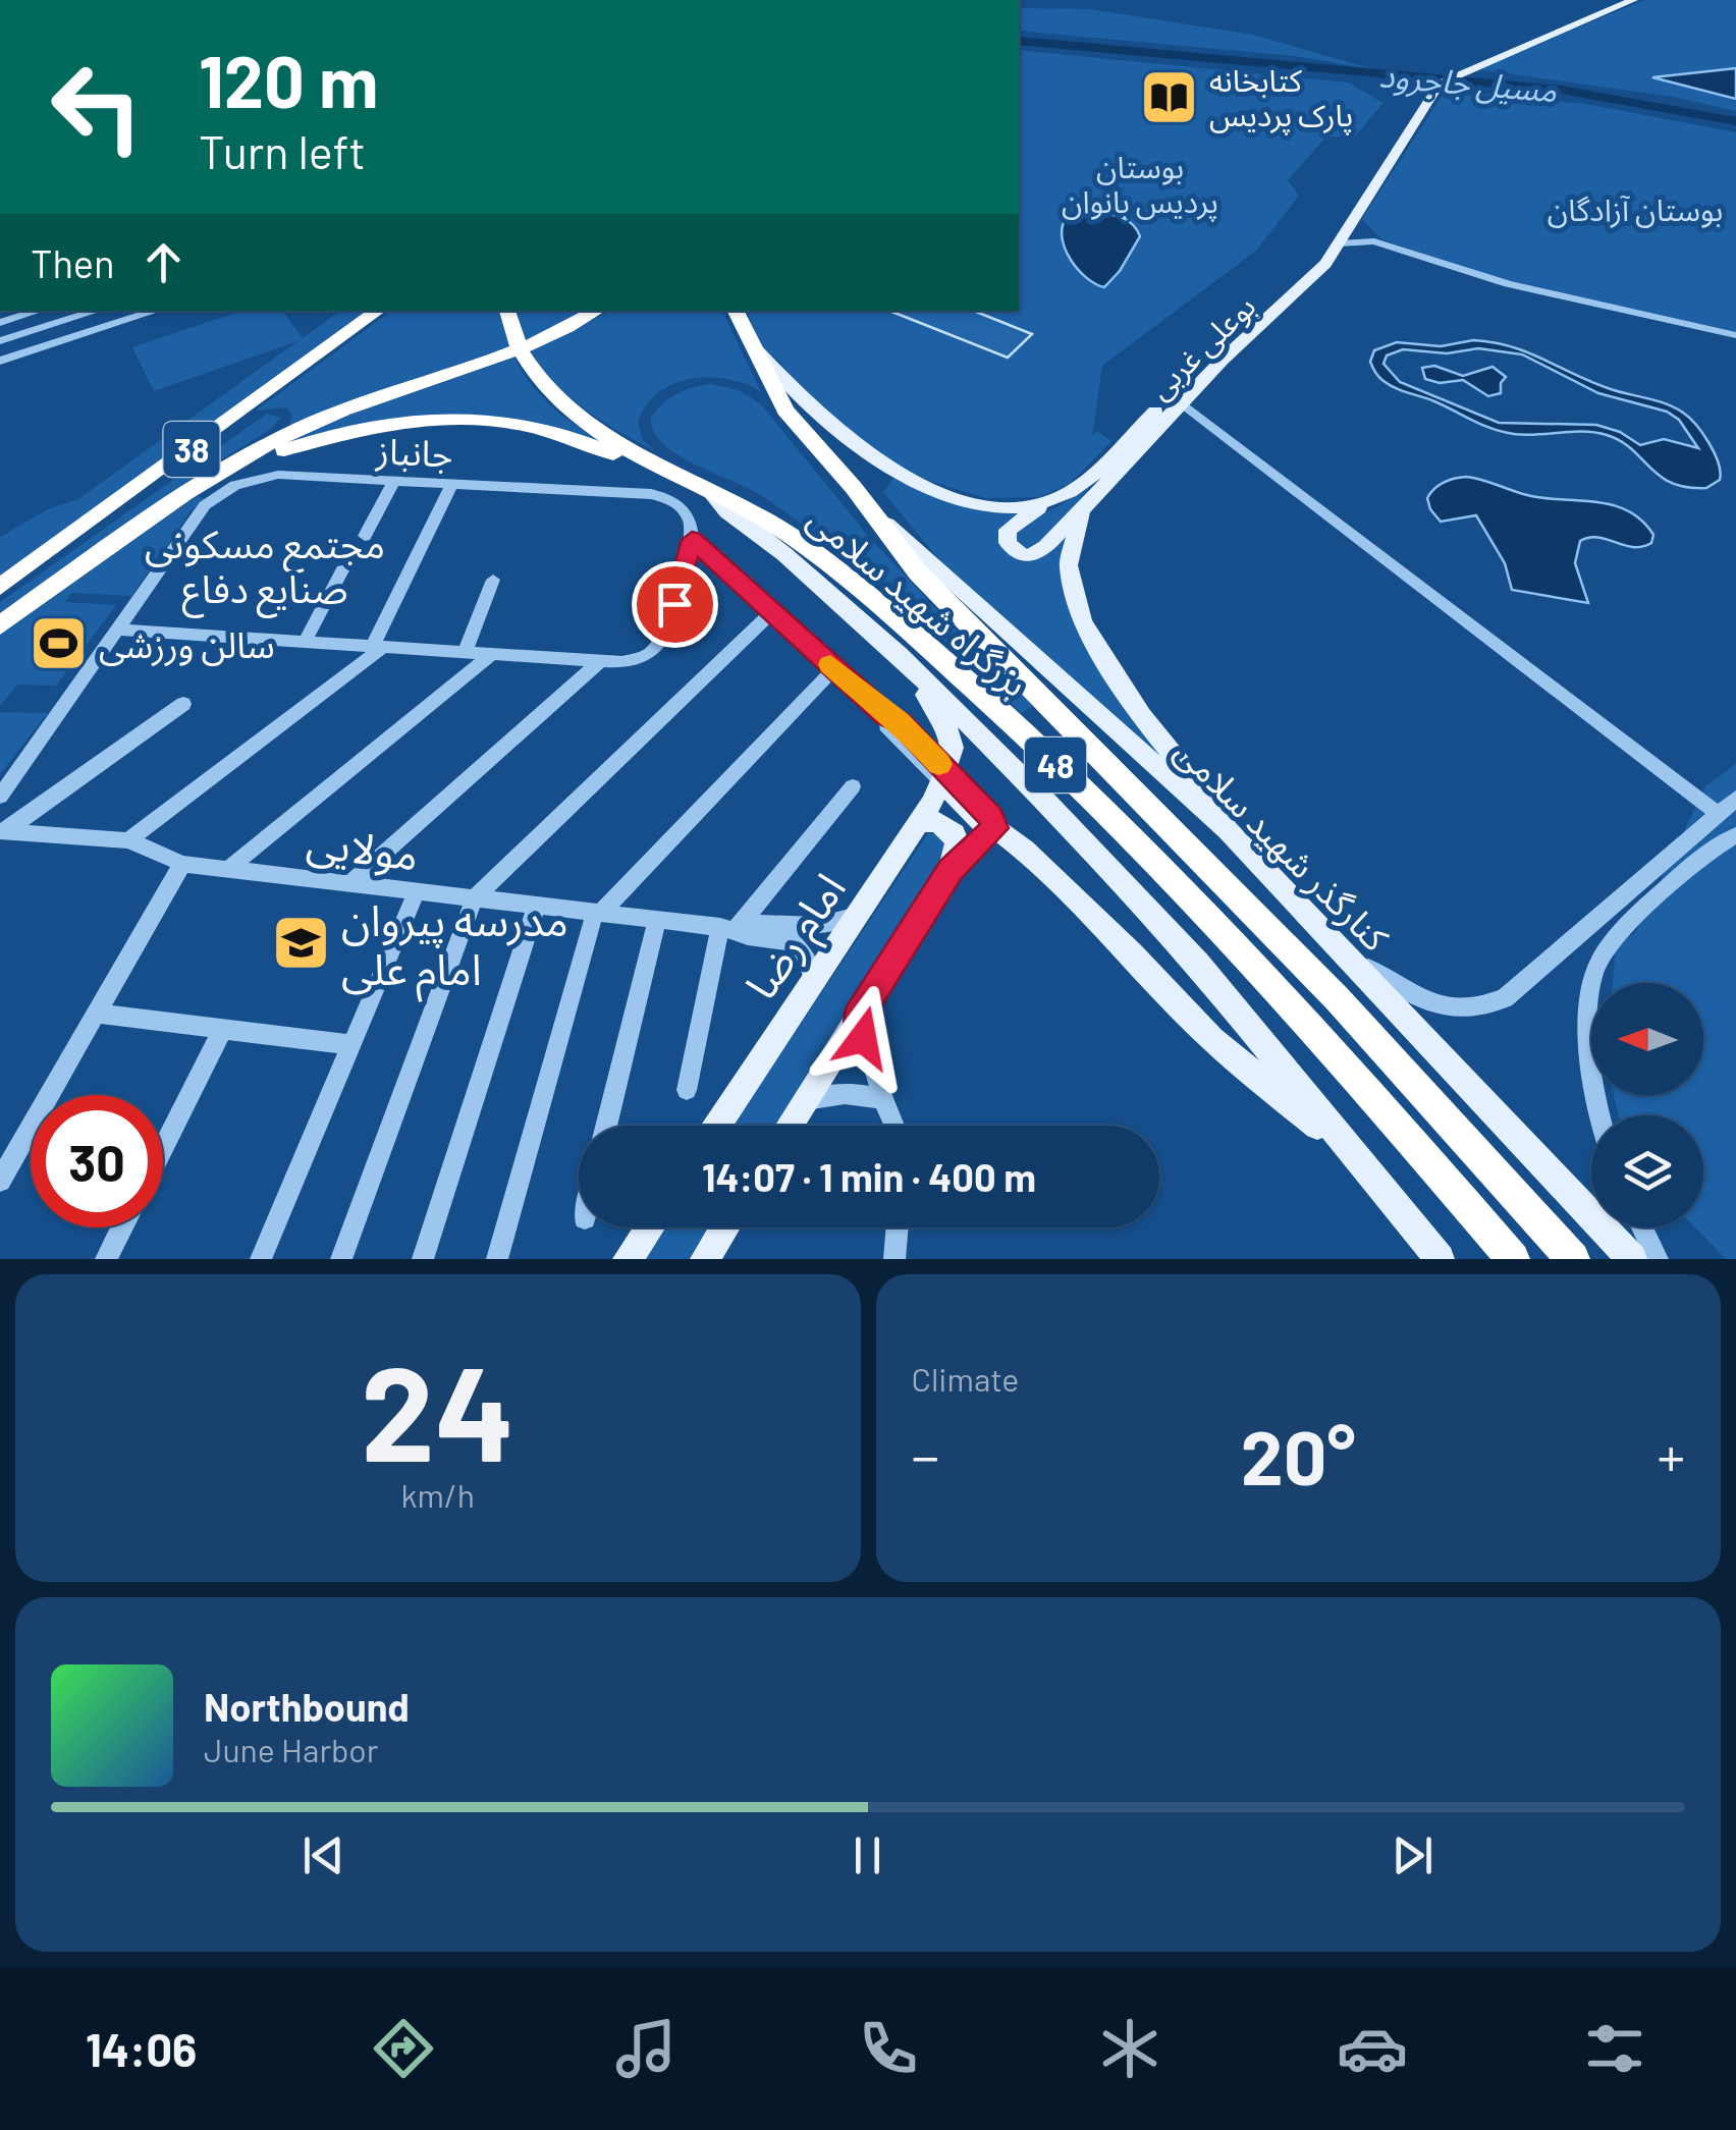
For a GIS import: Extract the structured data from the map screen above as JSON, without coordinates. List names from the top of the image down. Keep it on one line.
{"streets":{"highway":["38","بزرگراه شهید سلامی","48"],"main road":["بوعلی غربی","کنارگذر شهید سلامی","امام رضا"],"street":["جانباز","مولايی"]},"crossings":[["بوعلی غربی","بزرگراه شهید سلامی"],["جانباز","امام رضا"],["بزرگراه شهید سلامی","کنارگذر شهید سلامی"]],"districts":["مجتمع مسکونی صنایع دفاع"],"water":["مسیل جاجرود"],"parks":["بوستان پردیس بانوان","بوستان آزادگان"],"places":{"library":["کتابخانه پارک پردیس"],"sports":["سالن ورزشی"],"school or university":["مدرسه پیروان امام علی"]},"north":"left","page":{"turn":["120 m","Turn left"],"then":"Then","limit":"30","trip":"14:07 · 1 min · 400 m","tile":[["24","km/h"],"Climate"],"heat":["−","20°","+"],"song":["Northbound","June Harbor"],"tabs":"14:06"}}
